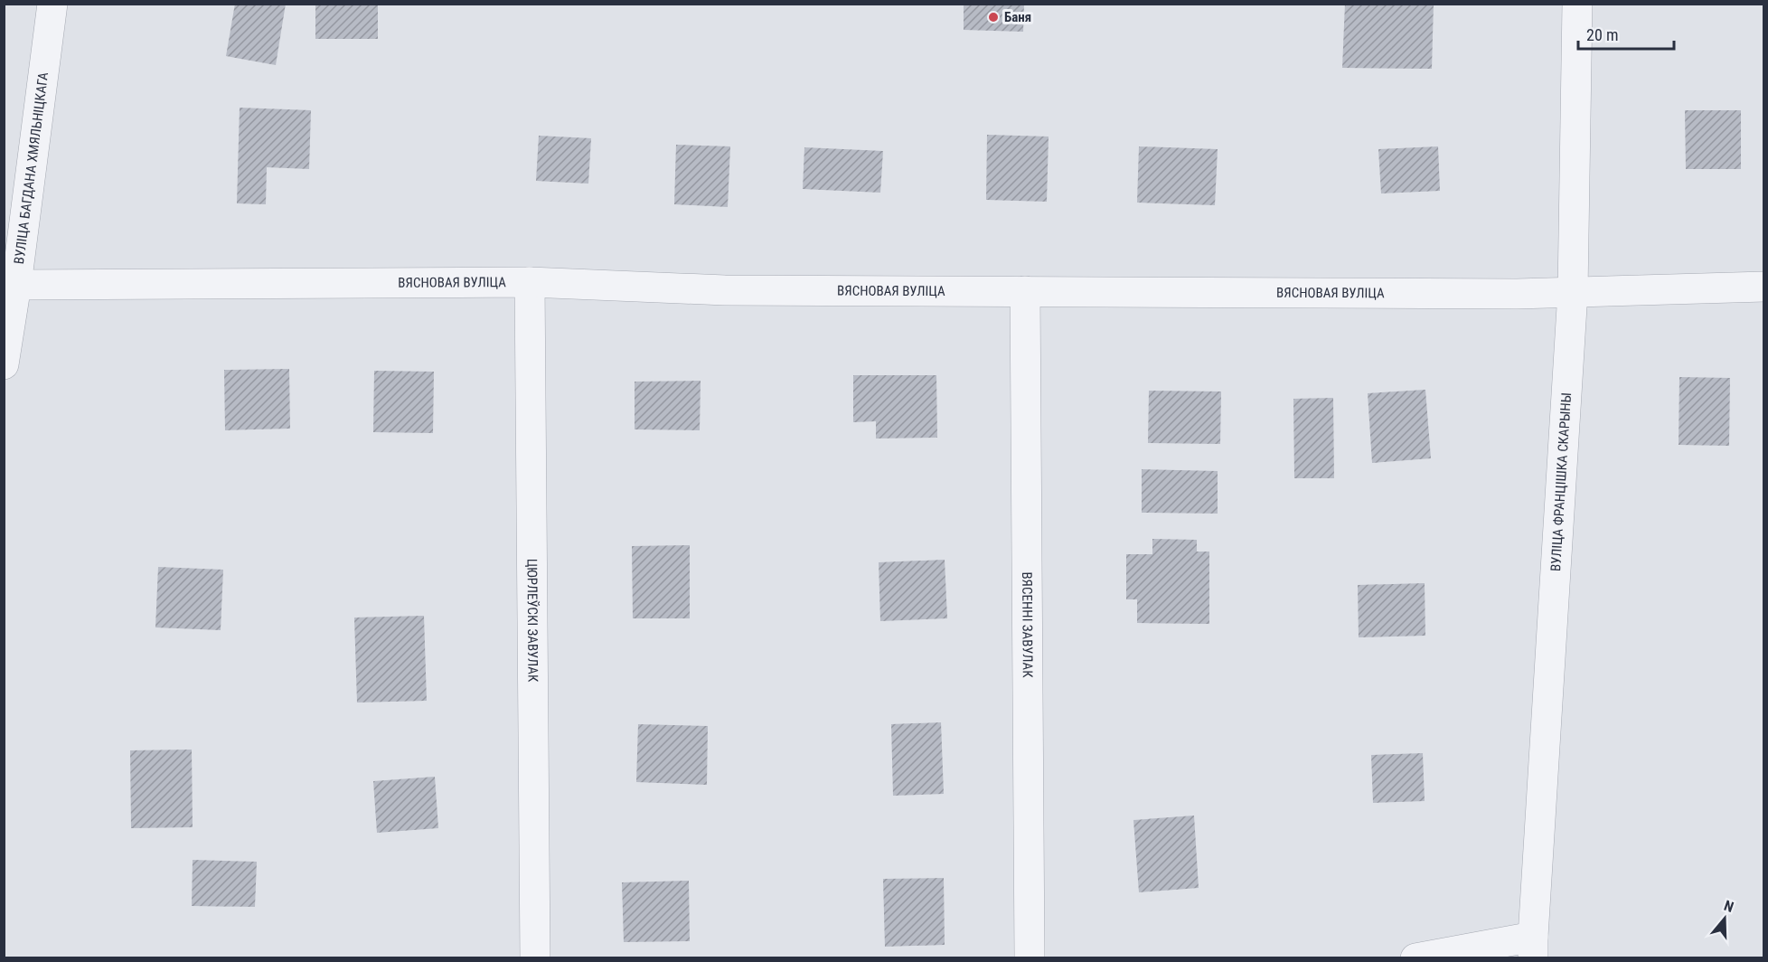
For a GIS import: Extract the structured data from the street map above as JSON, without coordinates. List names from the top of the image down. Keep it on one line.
{"streets":{"street":["ВУЛІЦА БАГДАНА ХМЯЛЬНІЦКАГА","ВЯСНОВАЯ ВУЛІЦА","ВУЛІЦА ФРАНЦІШКА СКАРЫНЫ","ЦЮРЛЕЎСКІ ЗАВУЛАК","ВЯСЕННІ ЗАВУЛАК"]},"crossings":[["ВУЛІЦА БАГДАНА ХМЯЛЬНІЦКАГА","ВЯСНОВАЯ ВУЛІЦА"],["ВЯСНОВАЯ ВУЛІЦА","ВУЛІЦА ФРАНЦІШКА СКАРЫНЫ"],["ВЯСНОВАЯ ВУЛІЦА","ЦЮРЛЕЎСКІ ЗАВУЛАК"],["ВЯСНОВАЯ ВУЛІЦА","ВЯСЕННІ ЗАВУЛАК"]],"places":["Баня"],"scale_bar":"20 m","north":"top"}
